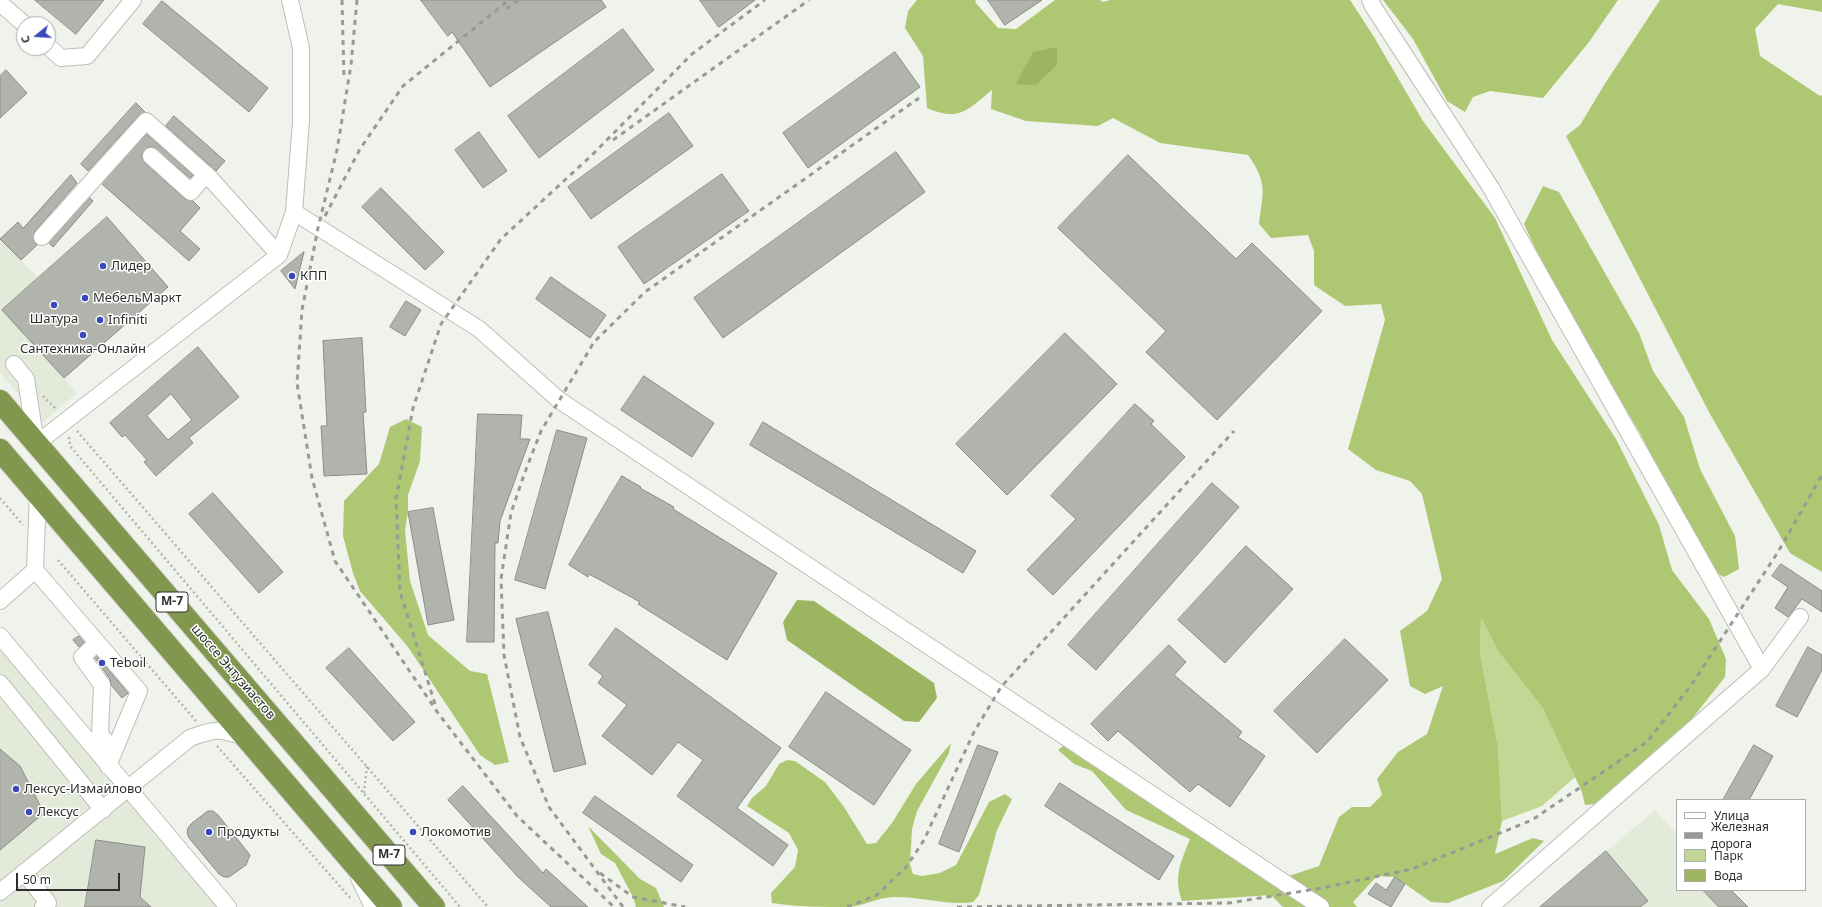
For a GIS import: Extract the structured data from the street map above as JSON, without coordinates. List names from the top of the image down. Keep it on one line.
{"streets":{"highway":["М-7","шоссе Энтузиастов"]},"places":["Лидер","КПП","МебельМаркт","Шатура","Infiniti","Сантехника-Онлайн","Teboil","Лексус-Измайлово","Лексус","Продукты","Локомотив"],"legend":["Улица","Железная дорога","Парк","Вода"],"scale_bar":"50 m","north":"left"}
